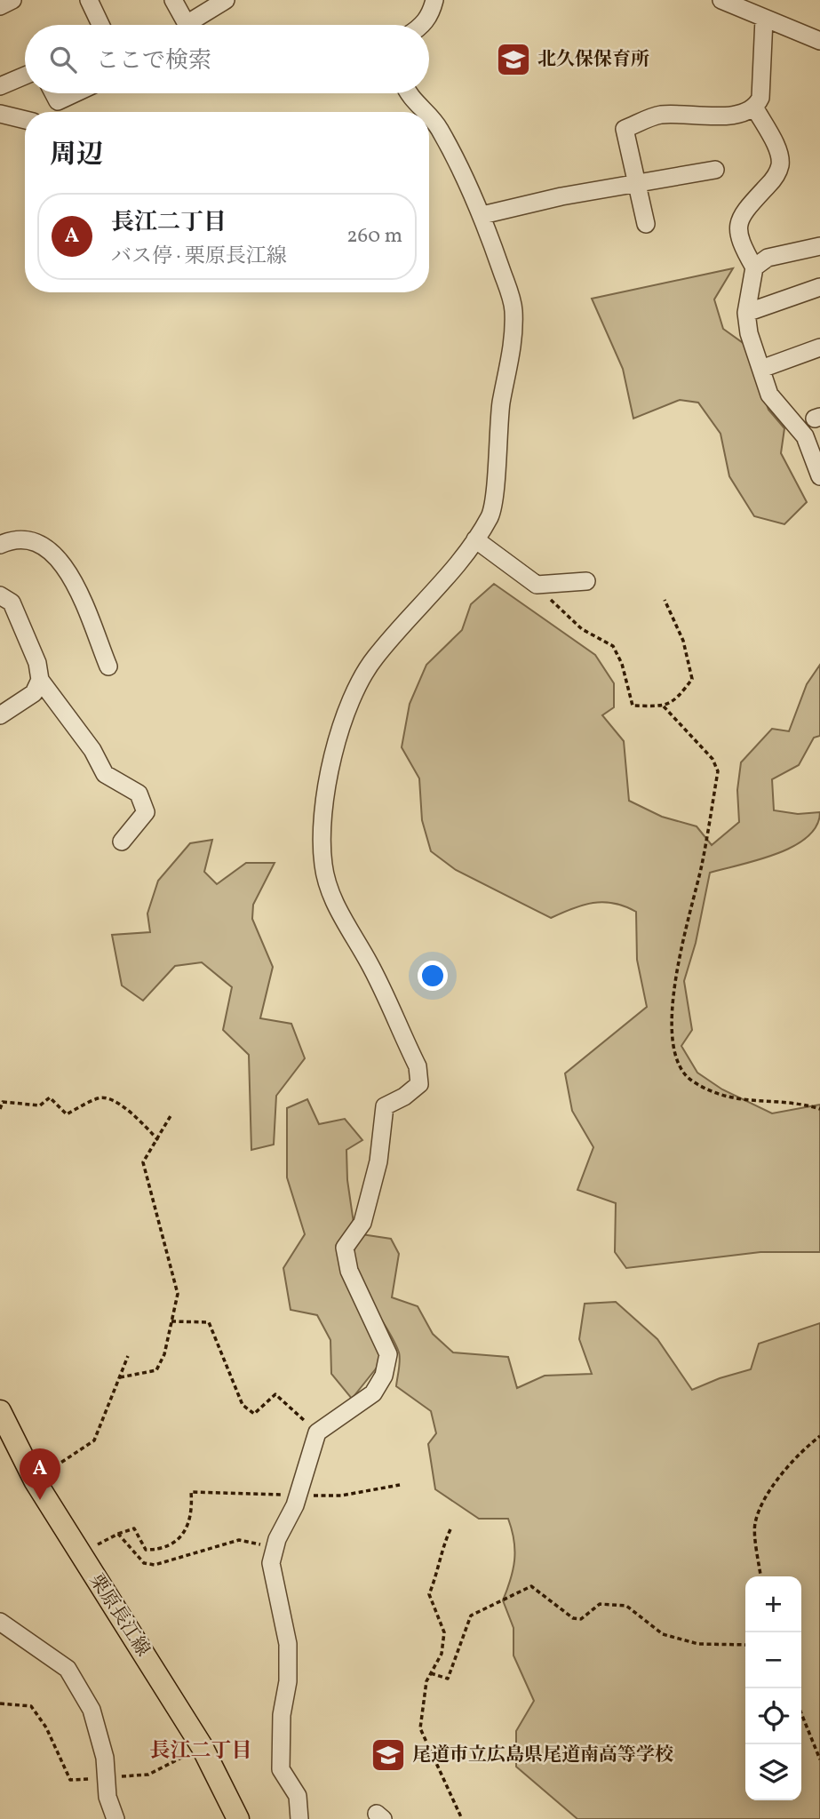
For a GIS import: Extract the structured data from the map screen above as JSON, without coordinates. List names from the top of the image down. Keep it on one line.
{"streets":{"main road":["栗原長江線"]},"districts":["長江二丁目"],"places":{"school or university":["北久保保育所","尾道市立広島県尾道南高等学校"]},"page":{"search":"ここで検索","heading":"周辺","list":[{"mark":"A","name":"長江二丁目","note":"バス停 · 栗原長江線","value":"260 m"}],"pins":"A","map_buttons":["+","−"]}}
